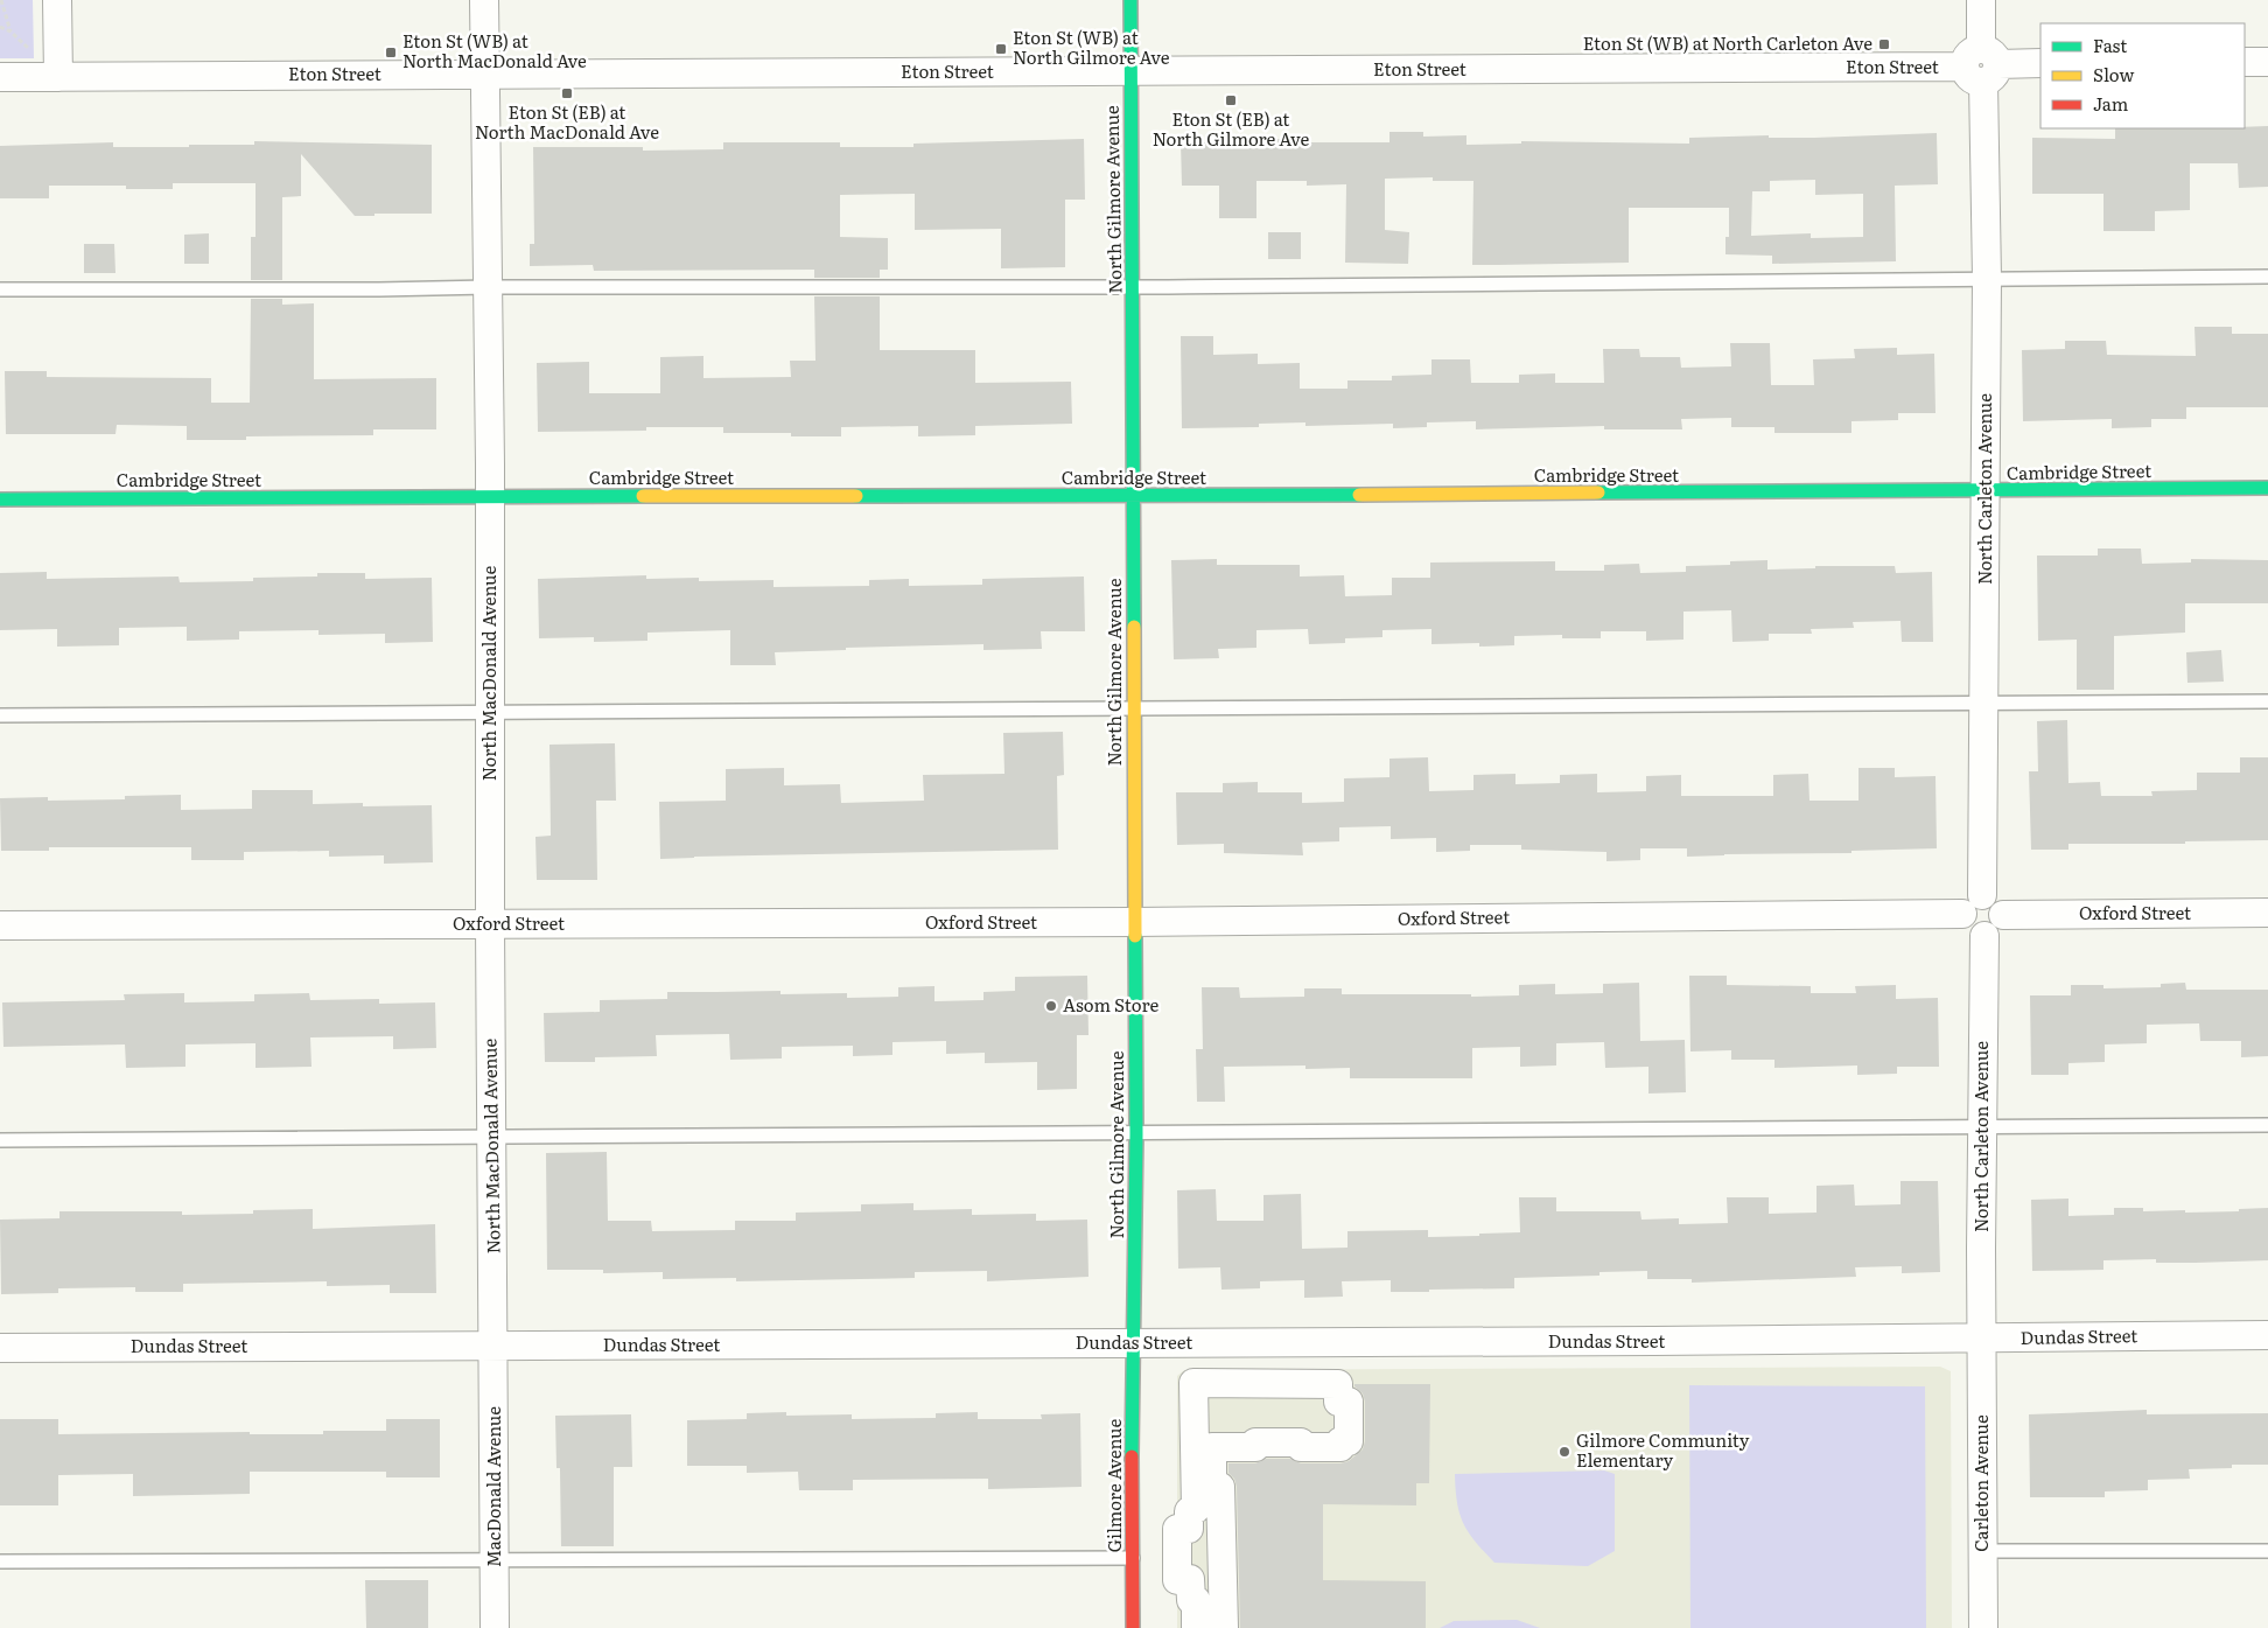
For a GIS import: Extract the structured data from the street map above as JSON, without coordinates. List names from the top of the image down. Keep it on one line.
{"streets":{"street":["Eton Street","North Gilmore Avenue","Cambridge Street","North Carleton Avenue","North MacDonald Avenue","Oxford Street","Dundas Street","Carleton Avenue","Gilmore Avenue","MacDonald Avenue"]},"crossings":[["Eton Street","North Gilmore Avenue"],["Eton Street","North Carleton Avenue"],["Eton Street","North MacDonald Avenue"],["North Gilmore Avenue","Cambridge Street"],["North Gilmore Avenue","Oxford Street"],["North Gilmore Avenue","Dundas Street"],["North Gilmore Avenue","Gilmore Avenue"],["Cambridge Street","North Carleton Avenue"],["Cambridge Street","North MacDonald Avenue"],["North Carleton Avenue","Oxford Street"],["North Carleton Avenue","Dundas Street"],["North Carleton Avenue","Carleton Avenue"],["North MacDonald Avenue","Oxford Street"],["North MacDonald Avenue","Dundas Street"],["North MacDonald Avenue","MacDonald Avenue"],["Dundas Street","Carleton Avenue"],["Dundas Street","Gilmore Avenue"],["Dundas Street","MacDonald Avenue"]],"places":{"transit":["Eton St (WB) at North Carleton Ave","Eton St (WB) at North Gilmore Ave","Eton St (WB) at North MacDonald Ave","Eton St (EB) at North MacDonald Ave","Eton St (EB) at North Gilmore Ave"],"other":["Asom Store","Gilmore Community Elementary"]},"legend":["Fast","Slow","Jam"]}
